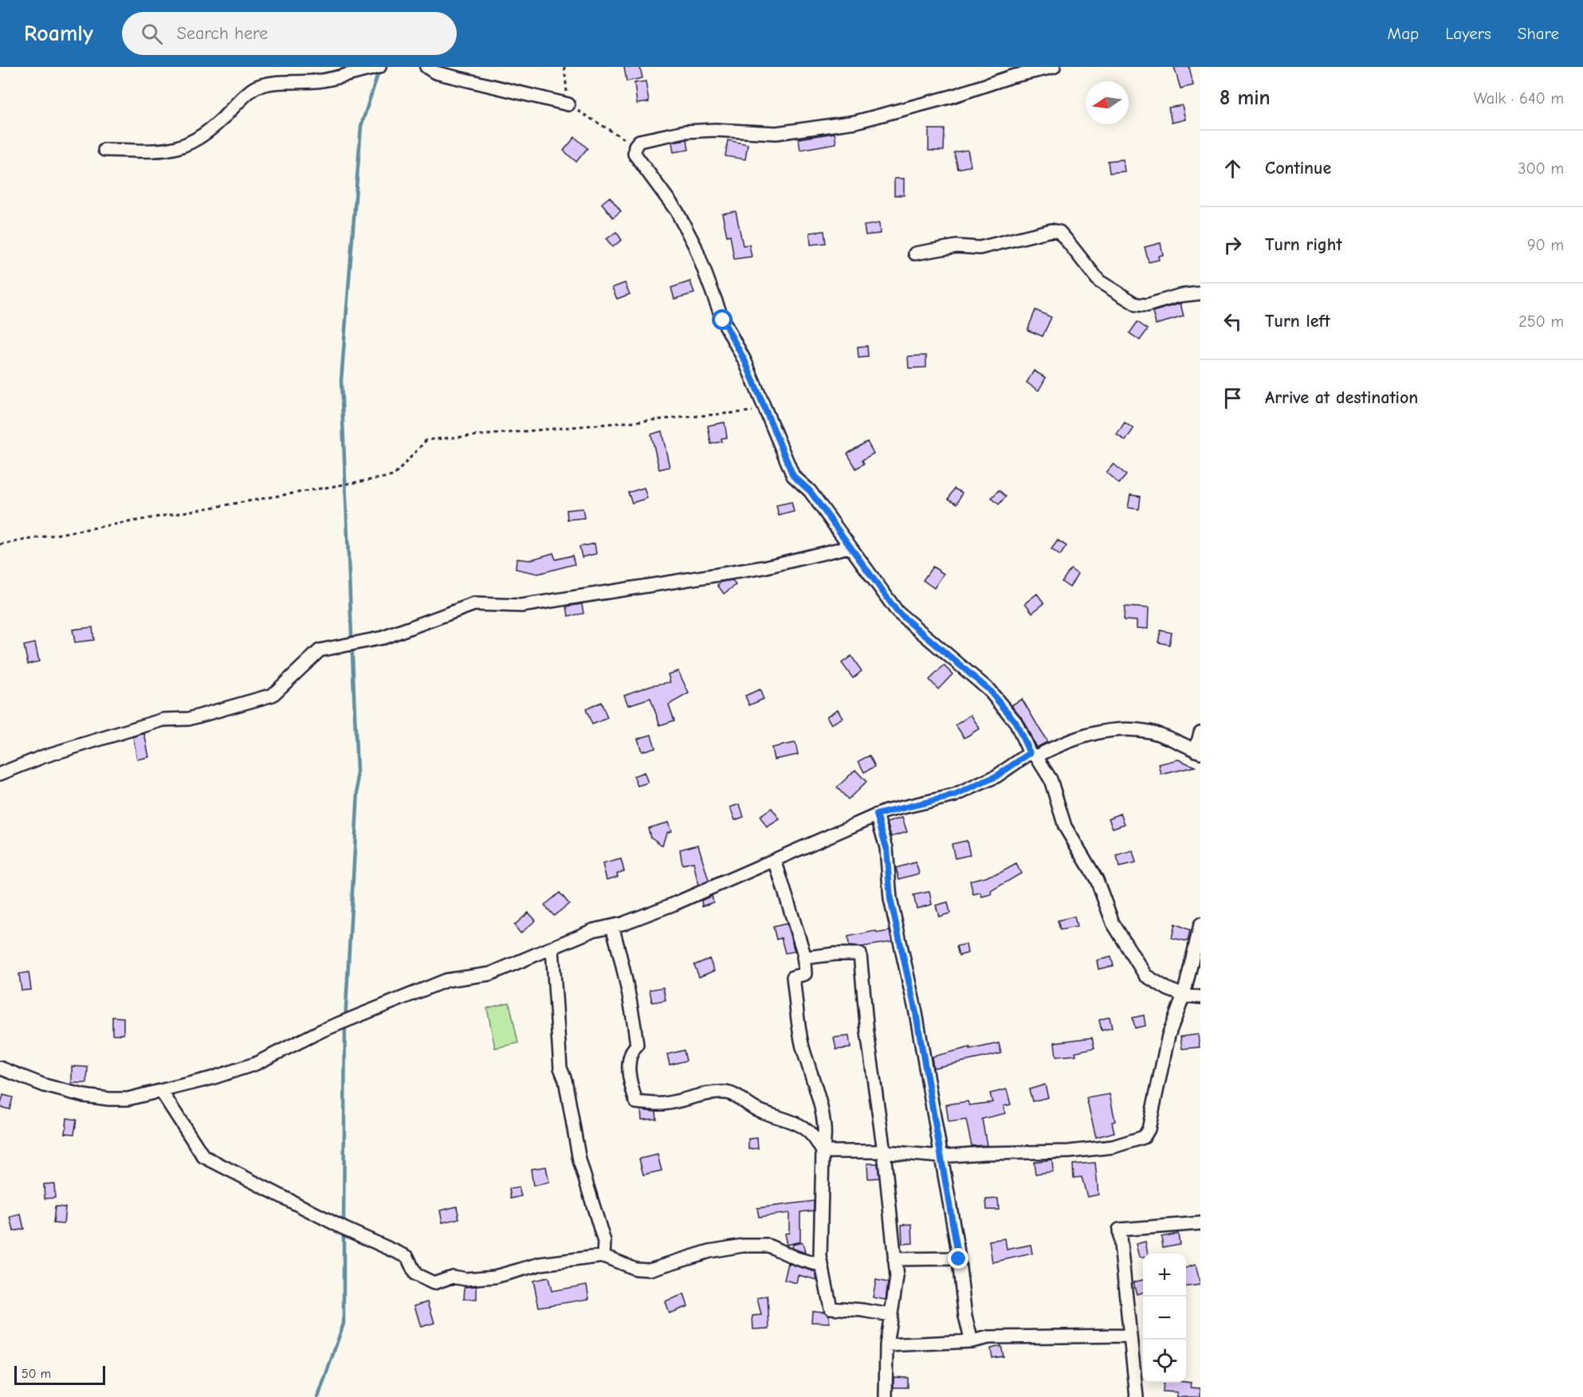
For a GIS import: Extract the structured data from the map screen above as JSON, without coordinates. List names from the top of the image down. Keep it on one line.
{"scale_bar":"50 m","north":"left","page":{"header":"Roamly","search":"Search here","nav":["Map","Layers","Share"],"heading":["8 min","Walk · 640 m"],"list":[["Continue","300 m"],["Turn right","90 m"],["Turn left","250 m"],"Arrive at destination"],"map_buttons":["+","−"],"scale":"50 m"}}
